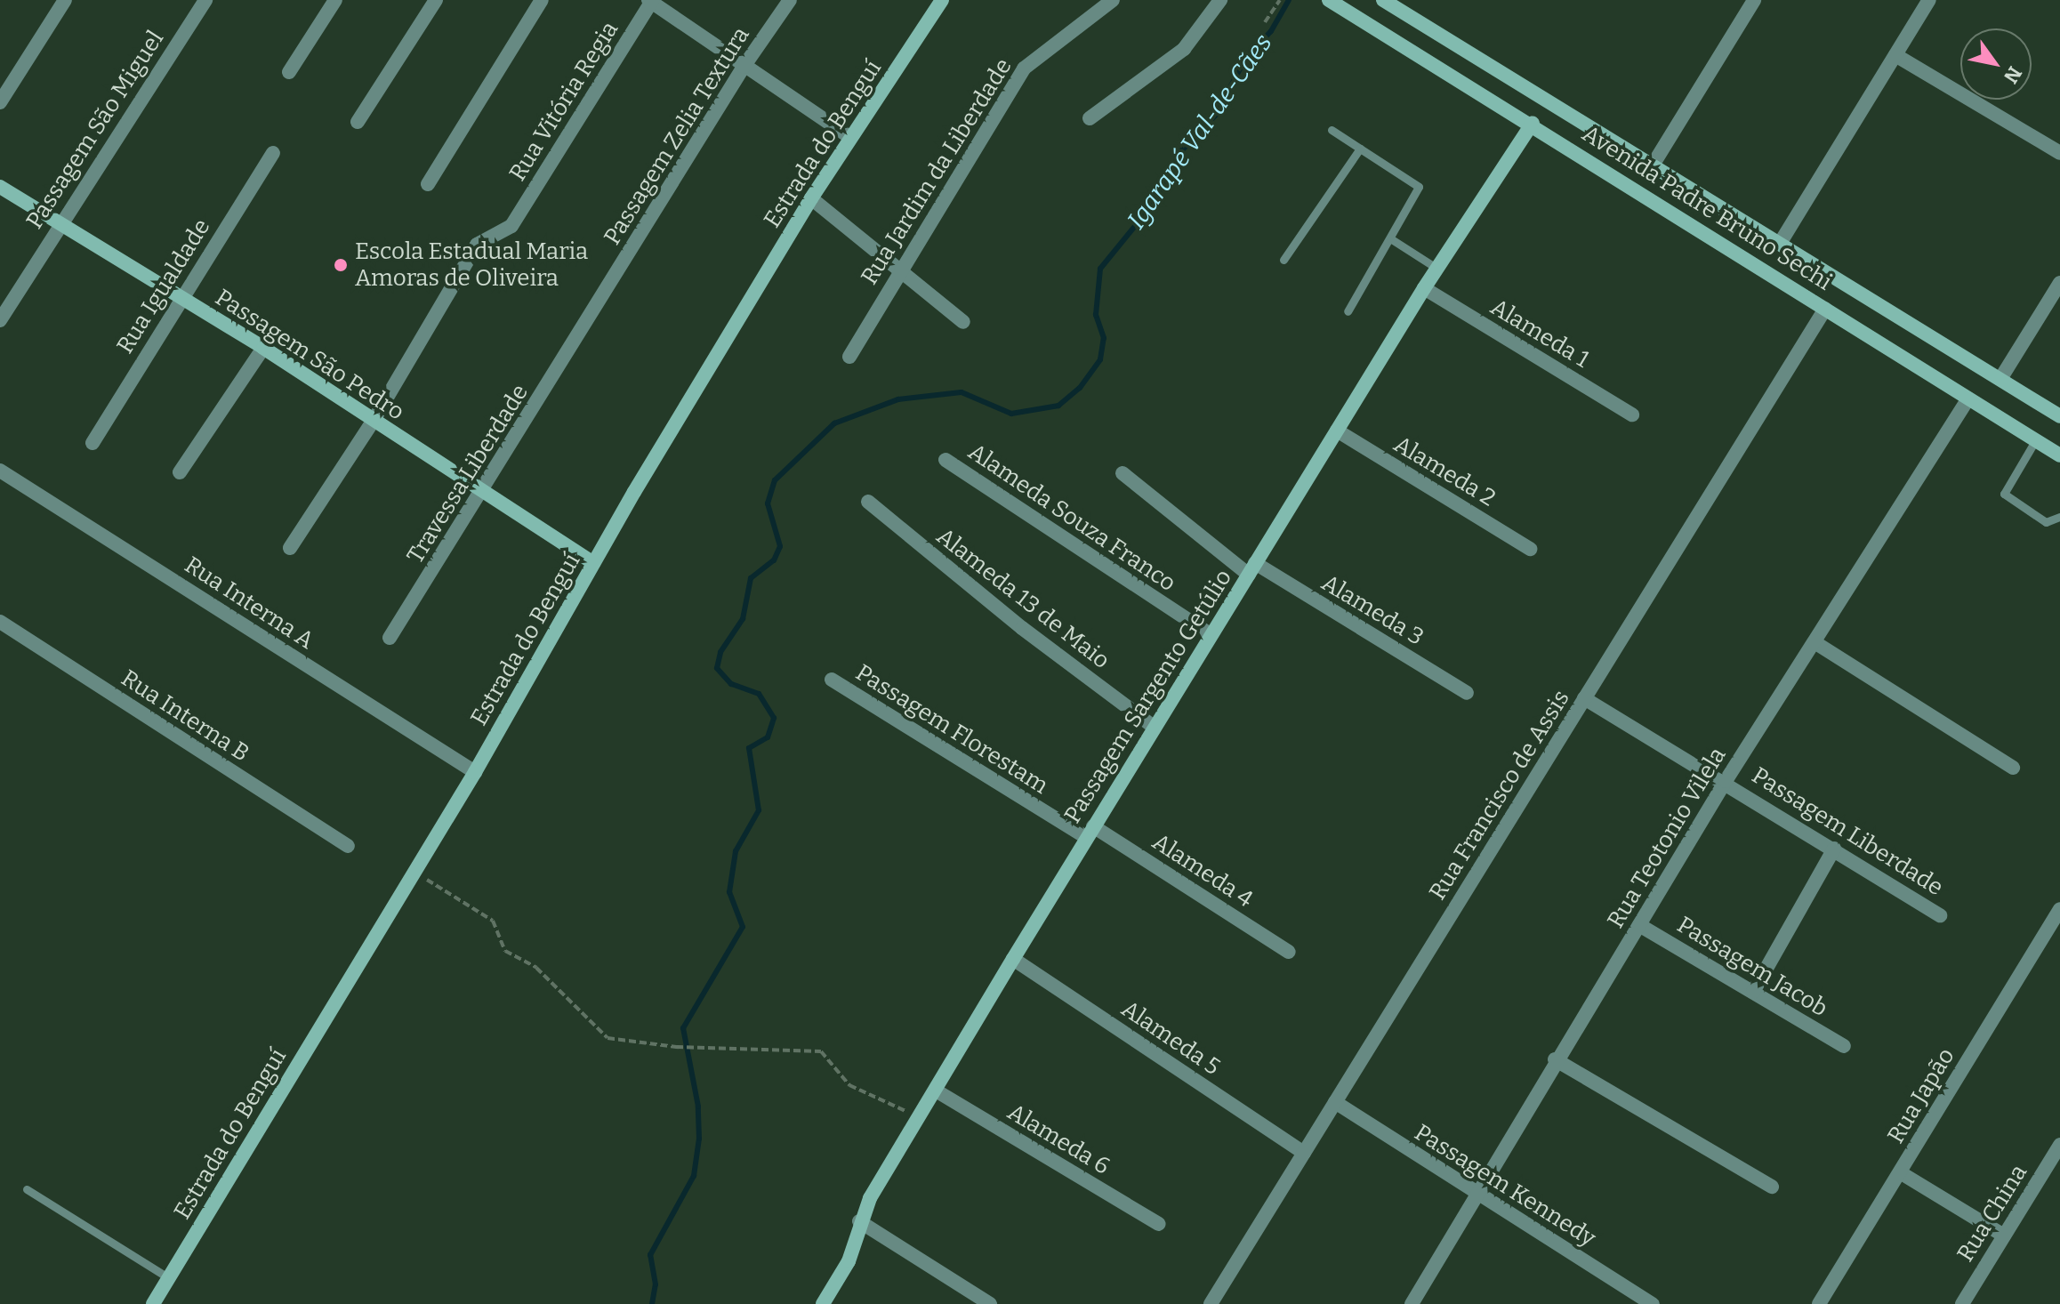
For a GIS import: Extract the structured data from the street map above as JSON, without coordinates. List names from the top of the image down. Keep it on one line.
{"streets":{"street":["Rua Vitória Regia","Passagem São Miguel","Passagem Zelia Textura","Estrada do Benguí","Rua Jardim da Liberdade","Avenida Padre Bruno Sechi","Rua Igualdade","Alameda 1","Passagem São Pedro","Alameda 2","Travessa Liberdade","Alameda Souza Franco","Alameda 13 de Maio","Rua Interna A","Alameda 3","Passagem Sargento Getúlio","Rua Interna B","Passagem Florestam","Rua Francisco de Assis","Passagem Liberdade","Rua Teotonio Vilela","Alameda 4","Passagem Jacob","Alameda 5","Rua Japão","Alameda 6","Passagem Kennedy","Rua China"]},"crossings":[["Rua Vitória Regia","Passagem São Pedro"],["Passagem São Miguel","Passagem São Pedro"],["Passagem Zelia Textura","Travessa Liberdade"],["Estrada do Benguí","Passagem São Pedro"],["Estrada do Benguí","Rua Interna A"],["Avenida Padre Bruno Sechi","Passagem Sargento Getúlio"],["Avenida Padre Bruno Sechi","Rua Francisco de Assis"],["Avenida Padre Bruno Sechi","Rua Teotonio Vilela"],["Rua Igualdade","Passagem São Pedro"],["Alameda 1","Passagem Sargento Getúlio"],["Passagem São Pedro","Travessa Liberdade"],["Alameda 2","Passagem Sargento Getúlio"],["Alameda Souza Franco","Passagem Sargento Getúlio"],["Alameda 13 de Maio","Passagem Sargento Getúlio"],["Alameda 3","Passagem Sargento Getúlio"],["Passagem Sargento Getúlio","Passagem Florestam"],["Passagem Sargento Getúlio","Alameda 4"],["Passagem Sargento Getúlio","Alameda 5"],["Passagem Sargento Getúlio","Alameda 6"],["Passagem Florestam","Alameda 4"],["Rua Francisco de Assis","Passagem Liberdade"],["Rua Francisco de Assis","Alameda 5"],["Rua Francisco de Assis","Passagem Kennedy"],["Passagem Liberdade","Rua Teotonio Vilela"],["Rua Teotonio Vilela","Passagem Jacob"],["Rua Teotonio Vilela","Passagem Kennedy"]],"water":["Igarapé Val-de-Cães"],"places":["Escola Estadual Maria Amoras de Oliveira"],"north":"bottom right"}
